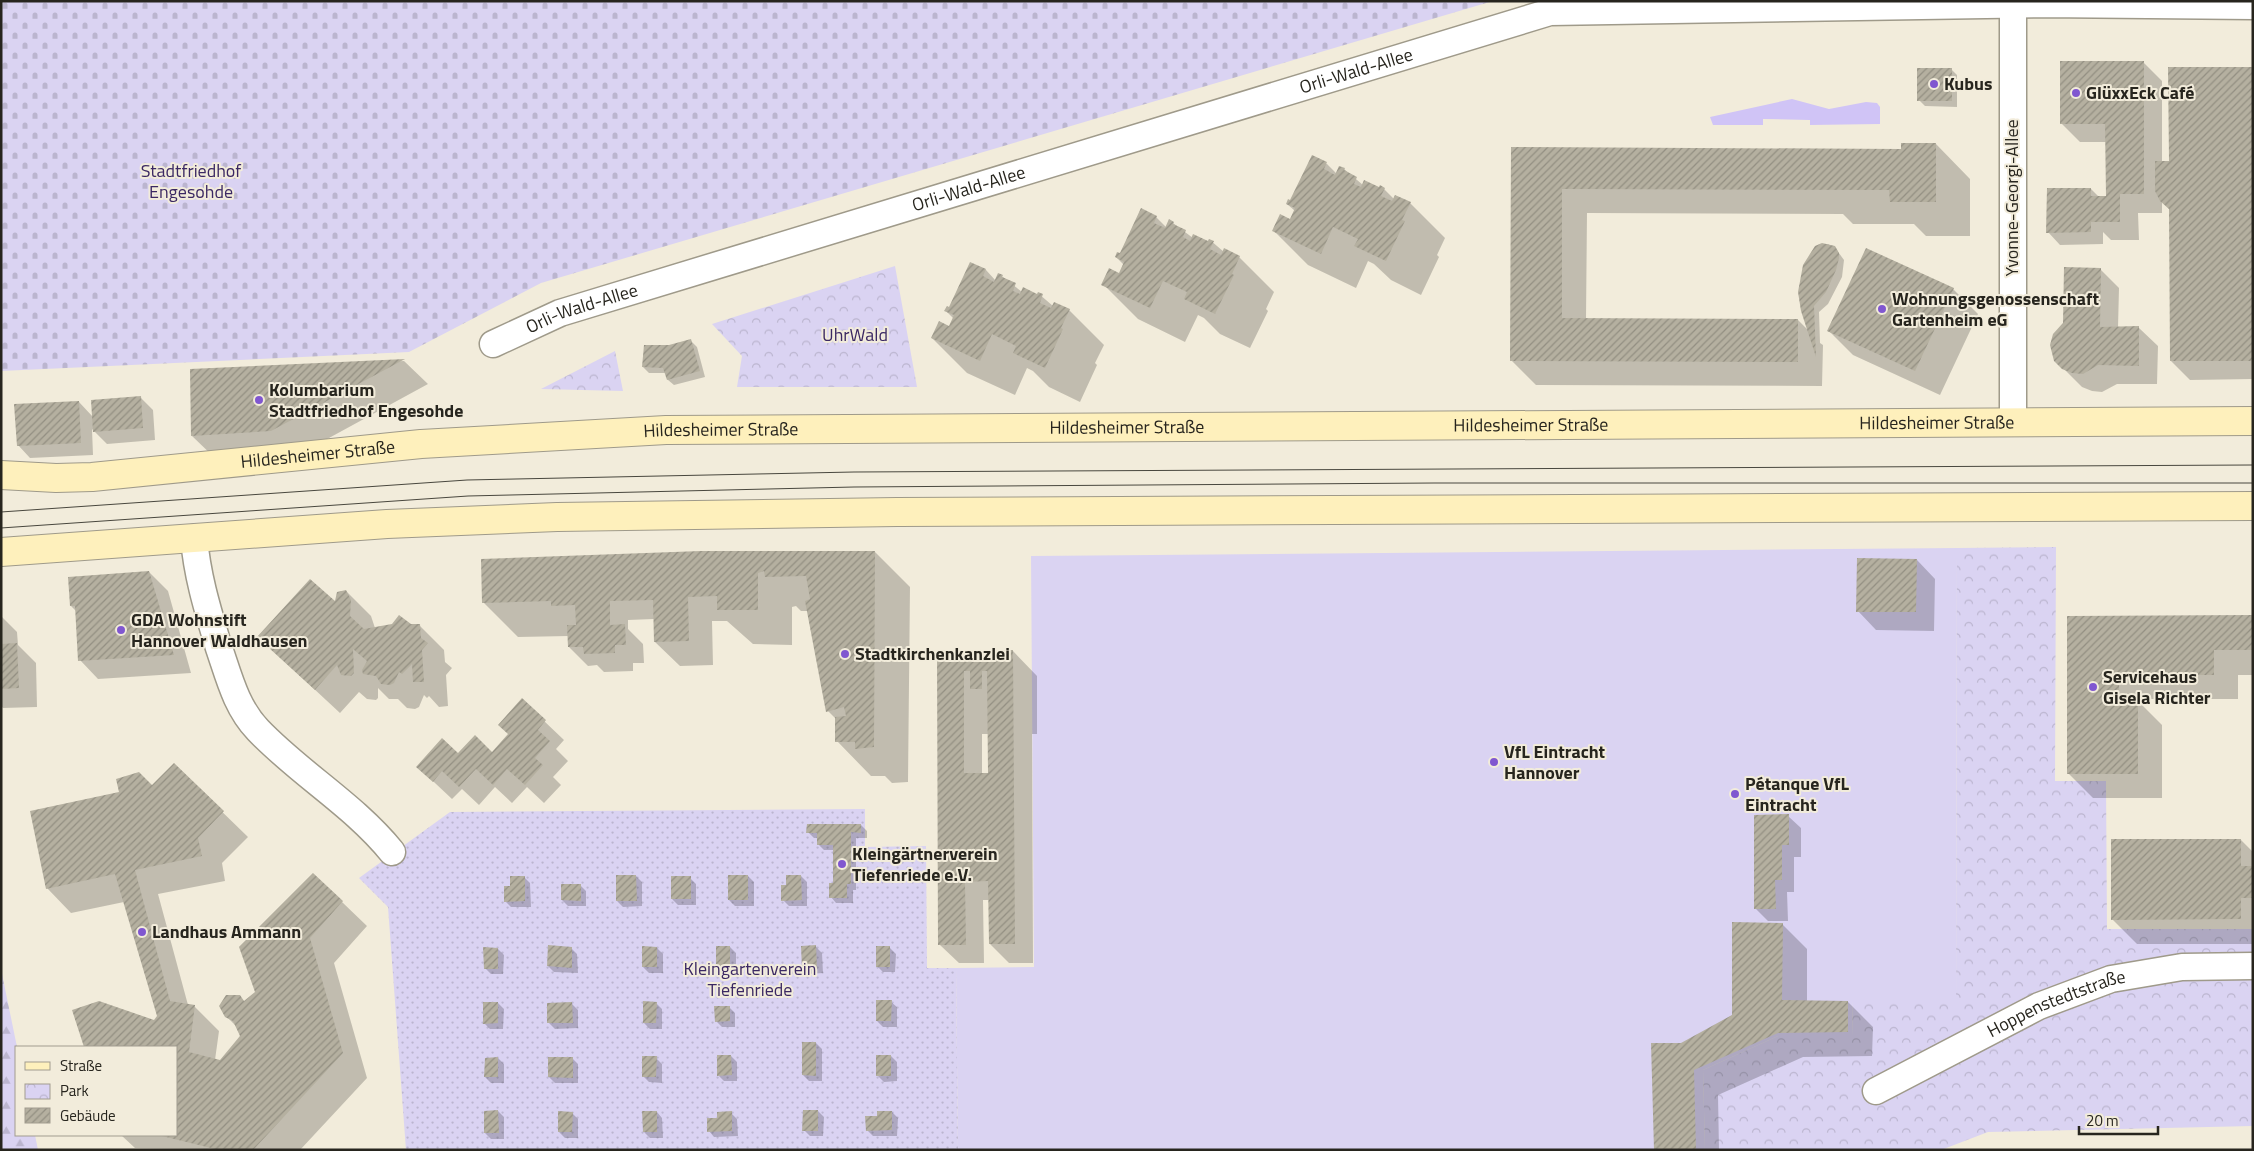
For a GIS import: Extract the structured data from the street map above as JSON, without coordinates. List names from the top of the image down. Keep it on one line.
{"streets":{"main road":["Hildesheimer Straße"],"street":["Orli-Wald-Allee","Yvonne-Georgi-Allee","Hoppenstedtstraße"]},"crossings":[["Orli-Wald-Allee","Yvonne-Georgi-Allee"],["Yvonne-Georgi-Allee","Hildesheimer Straße"]],"parks":["Stadtfriedhof Engesohde","UhrWald","Kleingartenverein Tiefenriede"],"places":["Kubus","GlüxxEck Café","Wohnungsgenossenschaft Gartenheim eG","Kolumbarium Stadtfriedhof Engesohde","GDA Wohnstift Hannover Waldhausen","Stadtkirchenkanzlei","Servicehaus Gisela Richter","VfL Eintracht Hannover","Pétanque VfL Eintracht","Kleingärtnerverein Tiefenriede e.V.","Landhaus Ammann"],"legend":["Straße","Park","Gebäude"],"scale_bar":"20 m"}
